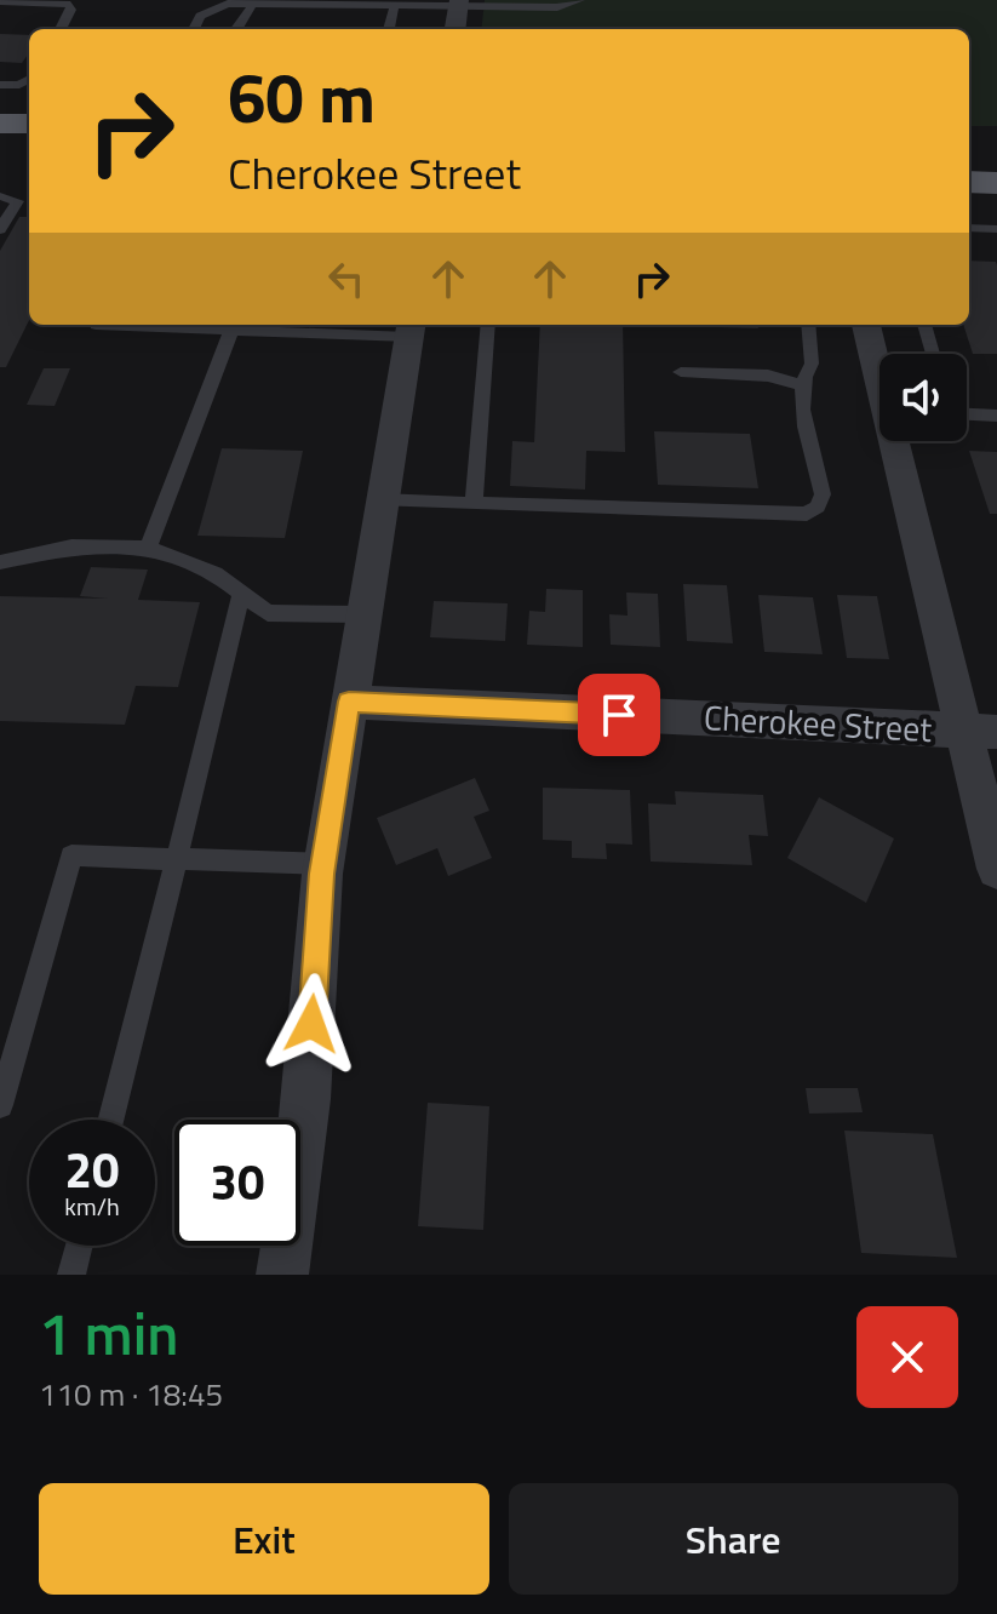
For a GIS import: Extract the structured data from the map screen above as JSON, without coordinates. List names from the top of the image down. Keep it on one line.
{"streets":{"street":["Cherokee Street"]},"page":{"turn":["60 m","Cherokee Street"],"speed":"20 km/h","limit":"30","heading":["1 min","110 m · 18:45"],"buttons":["Exit","Share"]}}
